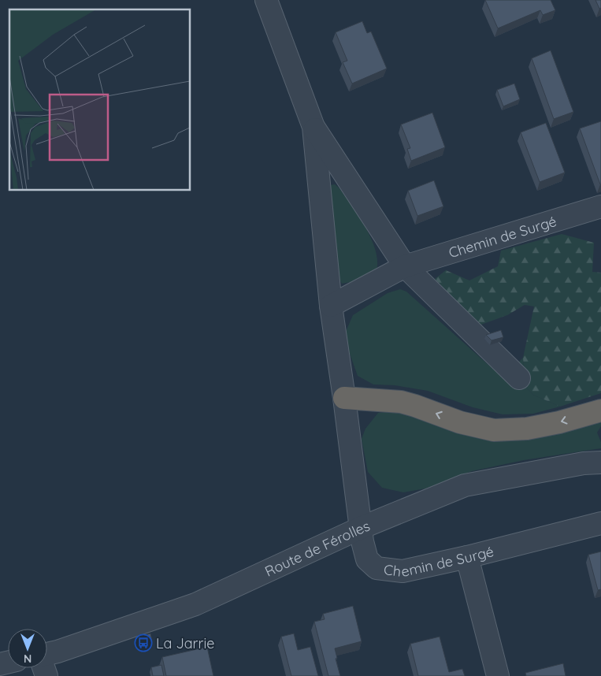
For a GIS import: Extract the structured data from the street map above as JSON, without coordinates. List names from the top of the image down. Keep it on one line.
{"streets":{"street":["Chemin de Surgé","Route de Férolles"]},"crossings":[["Chemin de Surgé","Route de Férolles"]],"places":{"bus stop":["La Jarrie"]},"north":"bottom"}
